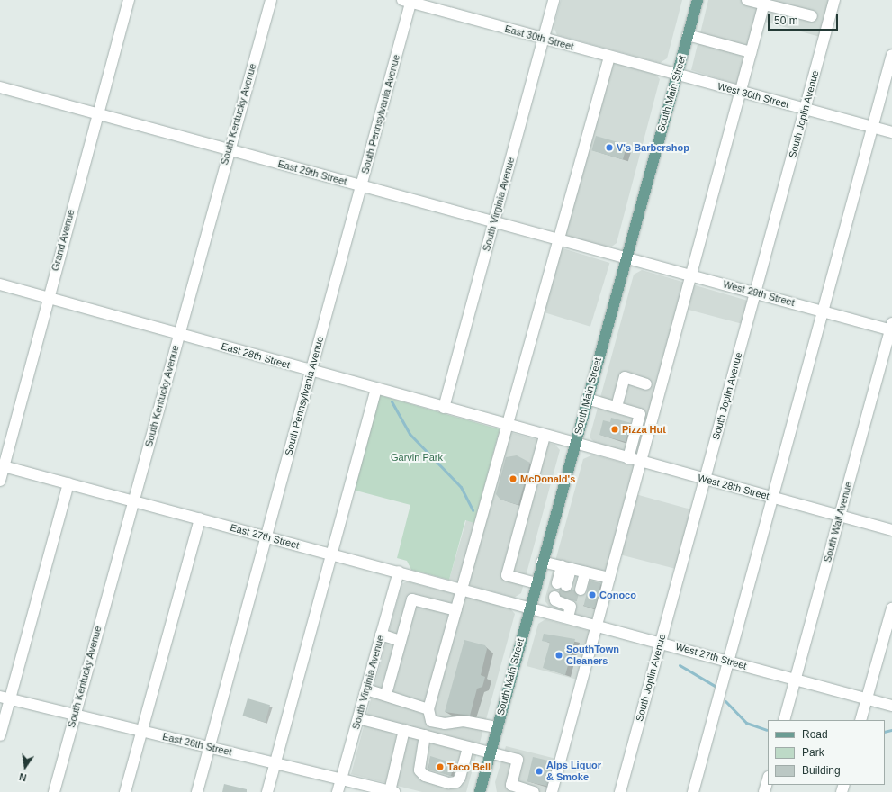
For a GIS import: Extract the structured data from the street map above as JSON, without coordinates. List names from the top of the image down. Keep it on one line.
{"streets":{"main road":["South Main Street"],"street":["East 30th Street","West 30th Street","South Kentucky Avenue","South Pennsylvania Avenue","South Joplin Avenue","East 29th Street","South Virginia Avenue","Grand Avenue","West 29th Street","East 28th Street","West 28th Street","South Wall Avenue","East 27th Street","West 27th Street","East 26th Street"]},"crossings":[["East 30th Street","South Main Street"],["East 30th Street","West 30th Street"],["East 30th Street","South Pennsylvania Avenue"],["East 30th Street","South Virginia Avenue"],["South Main Street","West 30th Street"],["South Main Street","East 29th Street"],["South Main Street","West 29th Street"],["South Main Street","East 28th Street"],["South Main Street","West 28th Street"],["South Main Street","East 27th Street"],["South Main Street","West 27th Street"],["West 30th Street","South Joplin Avenue"],["South Kentucky Avenue","East 29th Street"],["South Kentucky Avenue","East 28th Street"],["South Kentucky Avenue","East 27th Street"],["South Kentucky Avenue","East 26th Street"],["South Pennsylvania Avenue","East 29th Street"],["South Pennsylvania Avenue","East 28th Street"],["South Pennsylvania Avenue","East 27th Street"],["South Pennsylvania Avenue","East 26th Street"],["South Joplin Avenue","West 29th Street"],["South Joplin Avenue","West 28th Street"],["South Joplin Avenue","West 27th Street"],["East 29th Street","South Virginia Avenue"],["East 29th Street","Grand Avenue"],["East 29th Street","West 29th Street"],["South Virginia Avenue","East 28th Street"],["South Virginia Avenue","East 27th Street"],["South Virginia Avenue","East 26th Street"],["Grand Avenue","East 28th Street"],["Grand Avenue","East 27th Street"],["West 29th Street","South Wall Avenue"],["East 28th Street","West 28th Street"],["West 28th Street","South Wall Avenue"],["South Wall Avenue","West 27th Street"],["East 27th Street","West 27th Street"]],"parks":["Garvin Park"],"places":["V's Barbershop","Pizza Hut","McDonald's","Conoco","SouthTown Cleaners","Taco Bell","Alps Liquor & Smoke"],"legend":["Road","Park","Building"],"scale_bar":"50 m","north":"bottom"}
